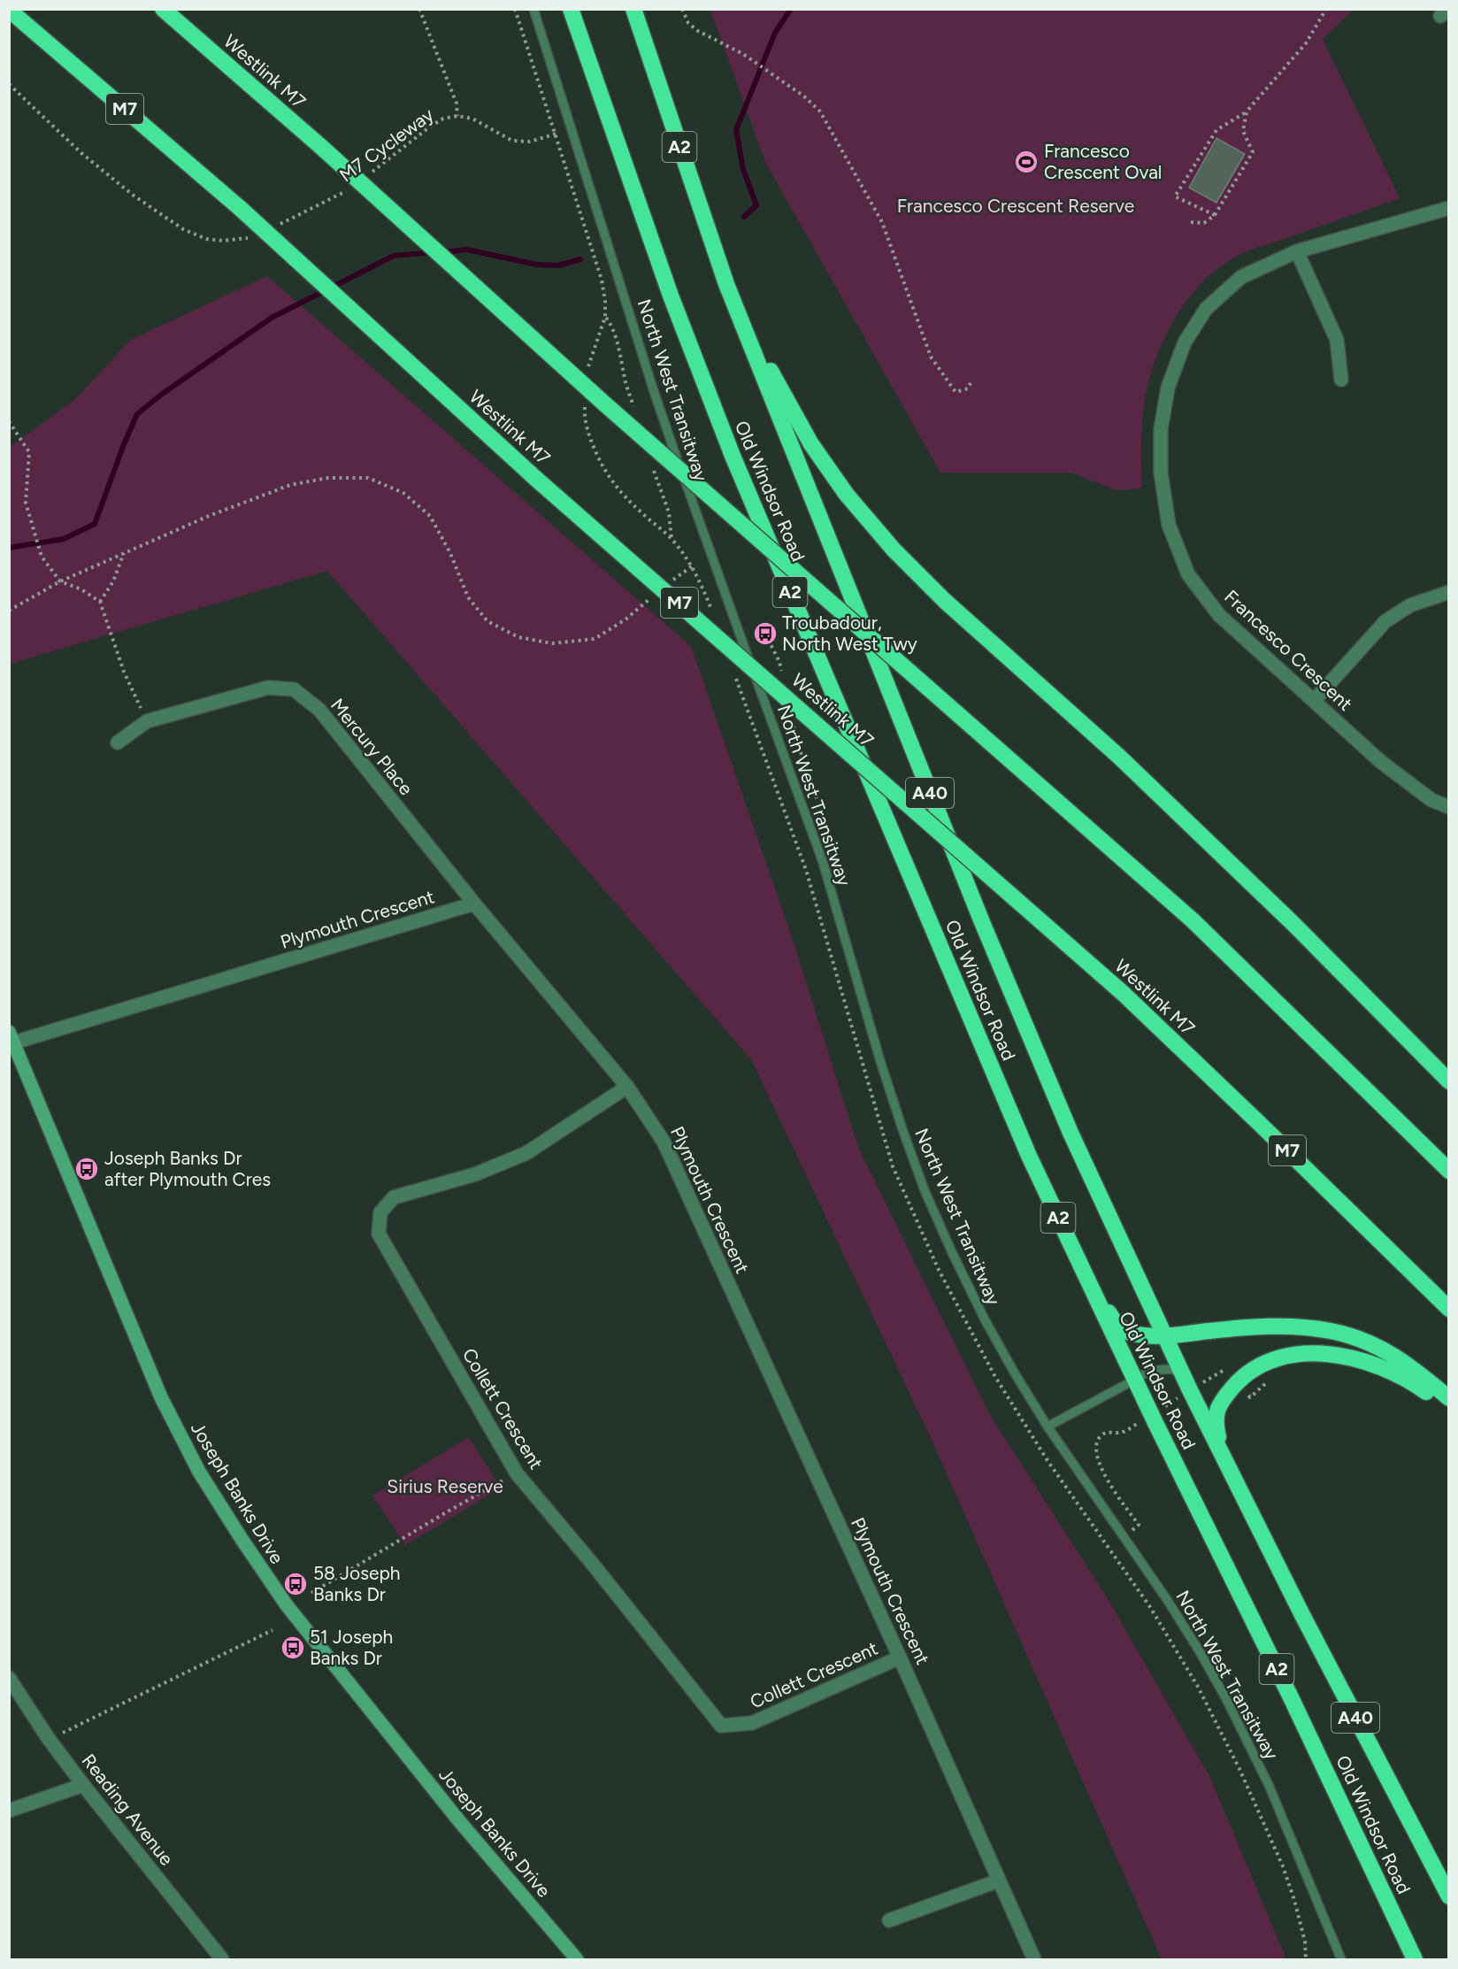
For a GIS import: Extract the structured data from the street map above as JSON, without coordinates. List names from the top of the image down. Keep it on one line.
{"streets":{"highway":["Westlink M7","M7","A2","Old Windsor Road","A40"],"street":["Francesco Crescent","Mercury Place","Plymouth Crescent","Collett Crescent","Joseph Banks Drive","Reading Avenue"],"lane":["North West Transitway"],"path":["M7 Cycleway"]},"crossings":[["Mercury Place","Plymouth Crescent"],["Plymouth Crescent","Collett Crescent"],["Plymouth Crescent","Joseph Banks Drive"]],"parks":["Francesco Crescent Reserve","Sirius Reserve"],"places":{"sports":["Francesco Crescent Oval"],"bus stop":["Troubadour, North West Twy","Joseph Banks Dr after Plymouth Cres","58 Joseph Banks Dr","51 Joseph Banks Dr"]}}
